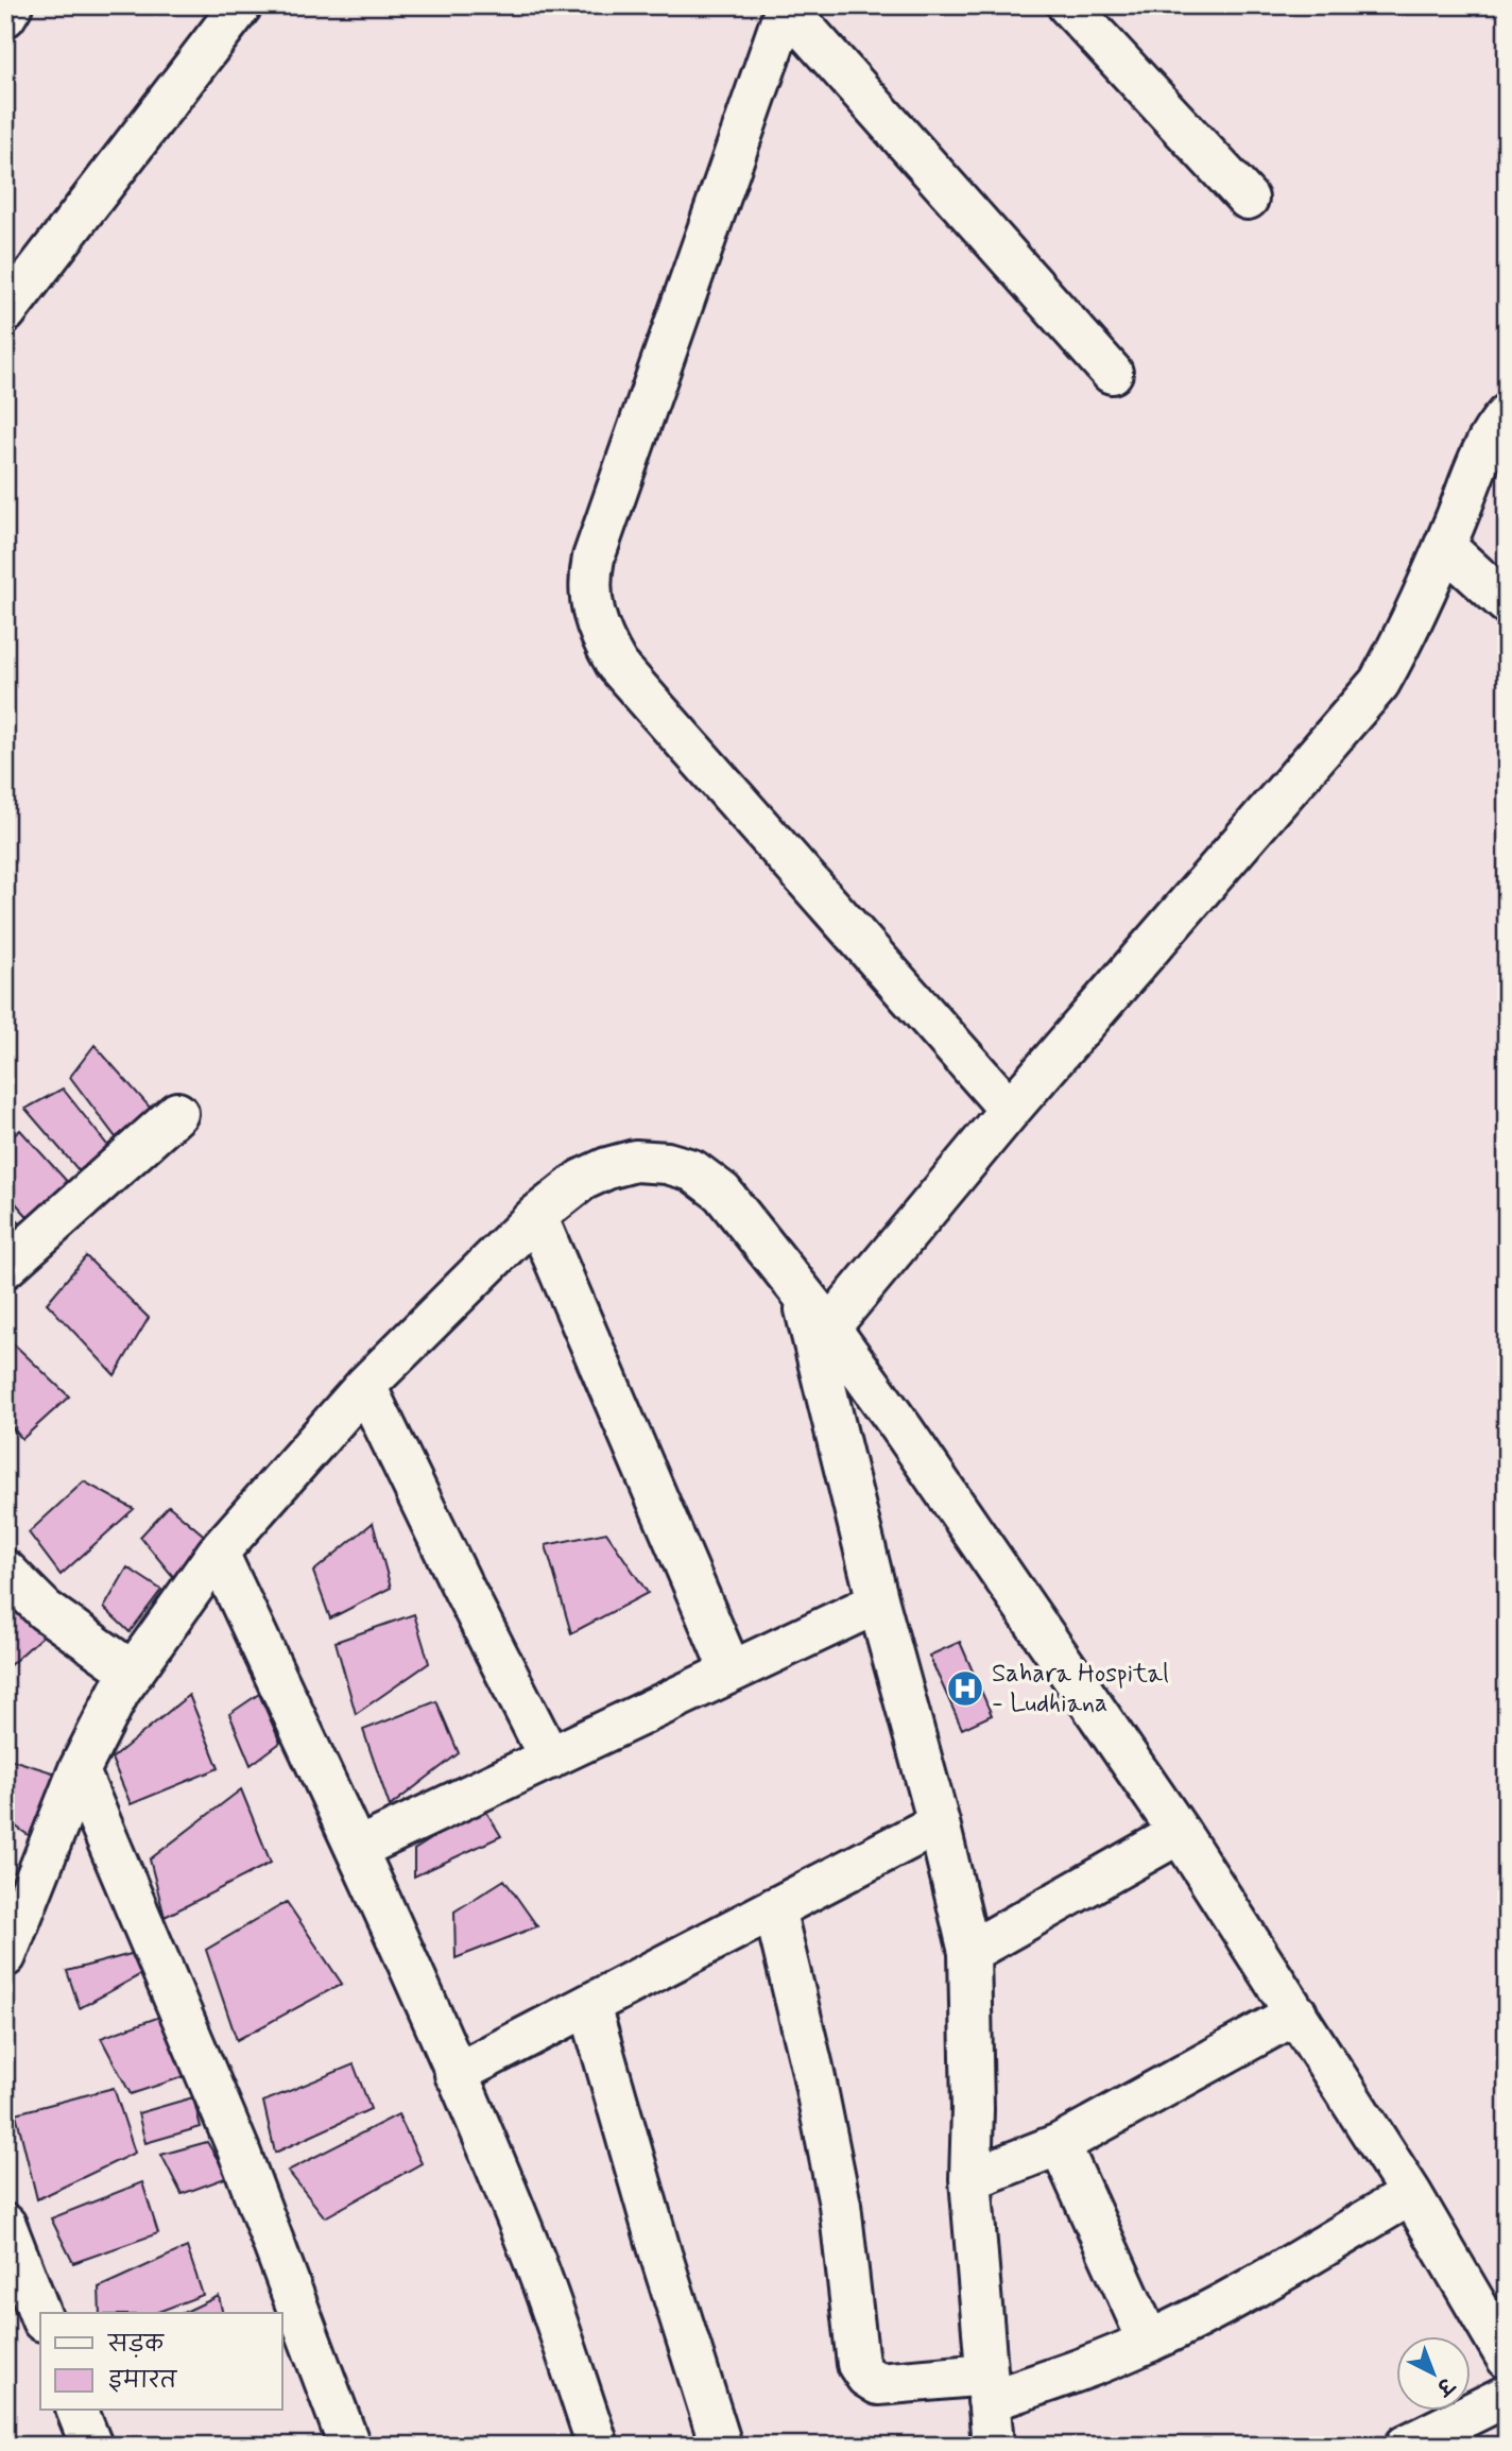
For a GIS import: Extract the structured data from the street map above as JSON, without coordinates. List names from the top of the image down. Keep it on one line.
{"places":{"hospital":["Sahara Hospital - Ludhiana"]},"legend":["सड़क","इमारत"],"north":"bottom right"}
